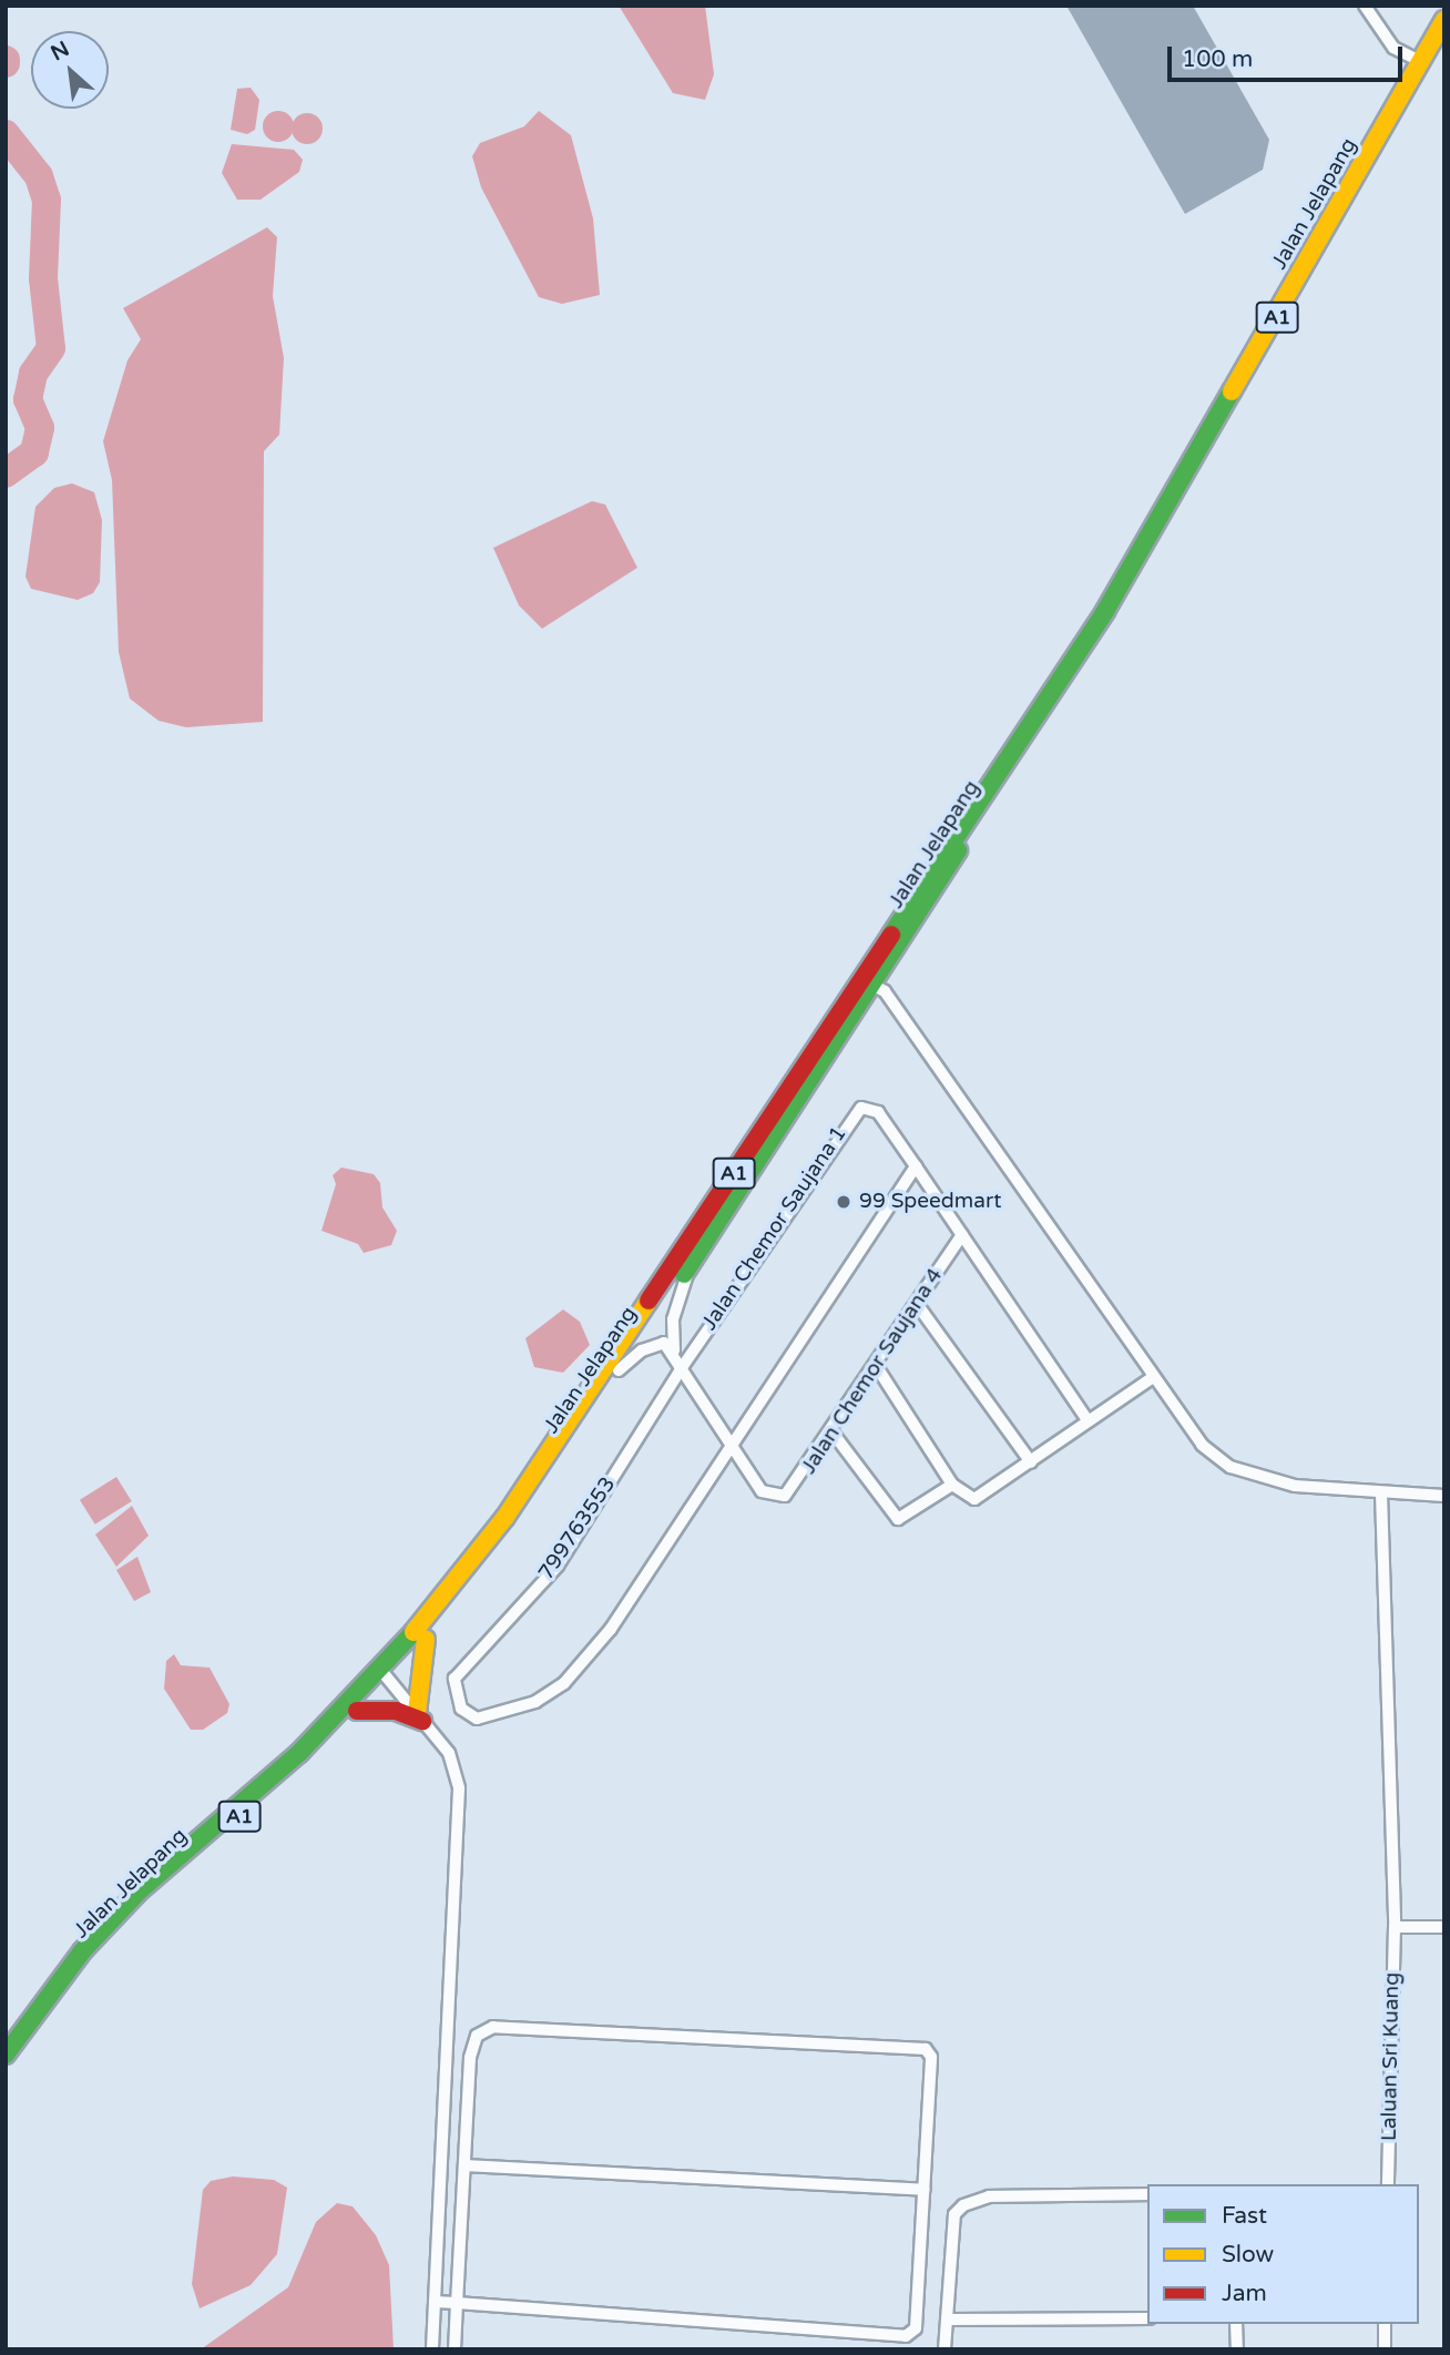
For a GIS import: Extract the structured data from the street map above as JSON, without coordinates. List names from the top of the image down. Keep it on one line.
{"streets":{"main road":["Jalan Jelapang","A1"],"street":["Jalan Chemor Saujana 1","Jalan Chemor Saujana 4","799763553","Laluan Sri Kuang"]},"crossings":[["Jalan Chemor Saujana 1","799763553"],["Jalan Chemor Saujana 4","799763553"]],"places":["99 Speedmart"],"legend":["Fast","Slow","Jam"],"scale_bar":"100 m","north":"top left"}
